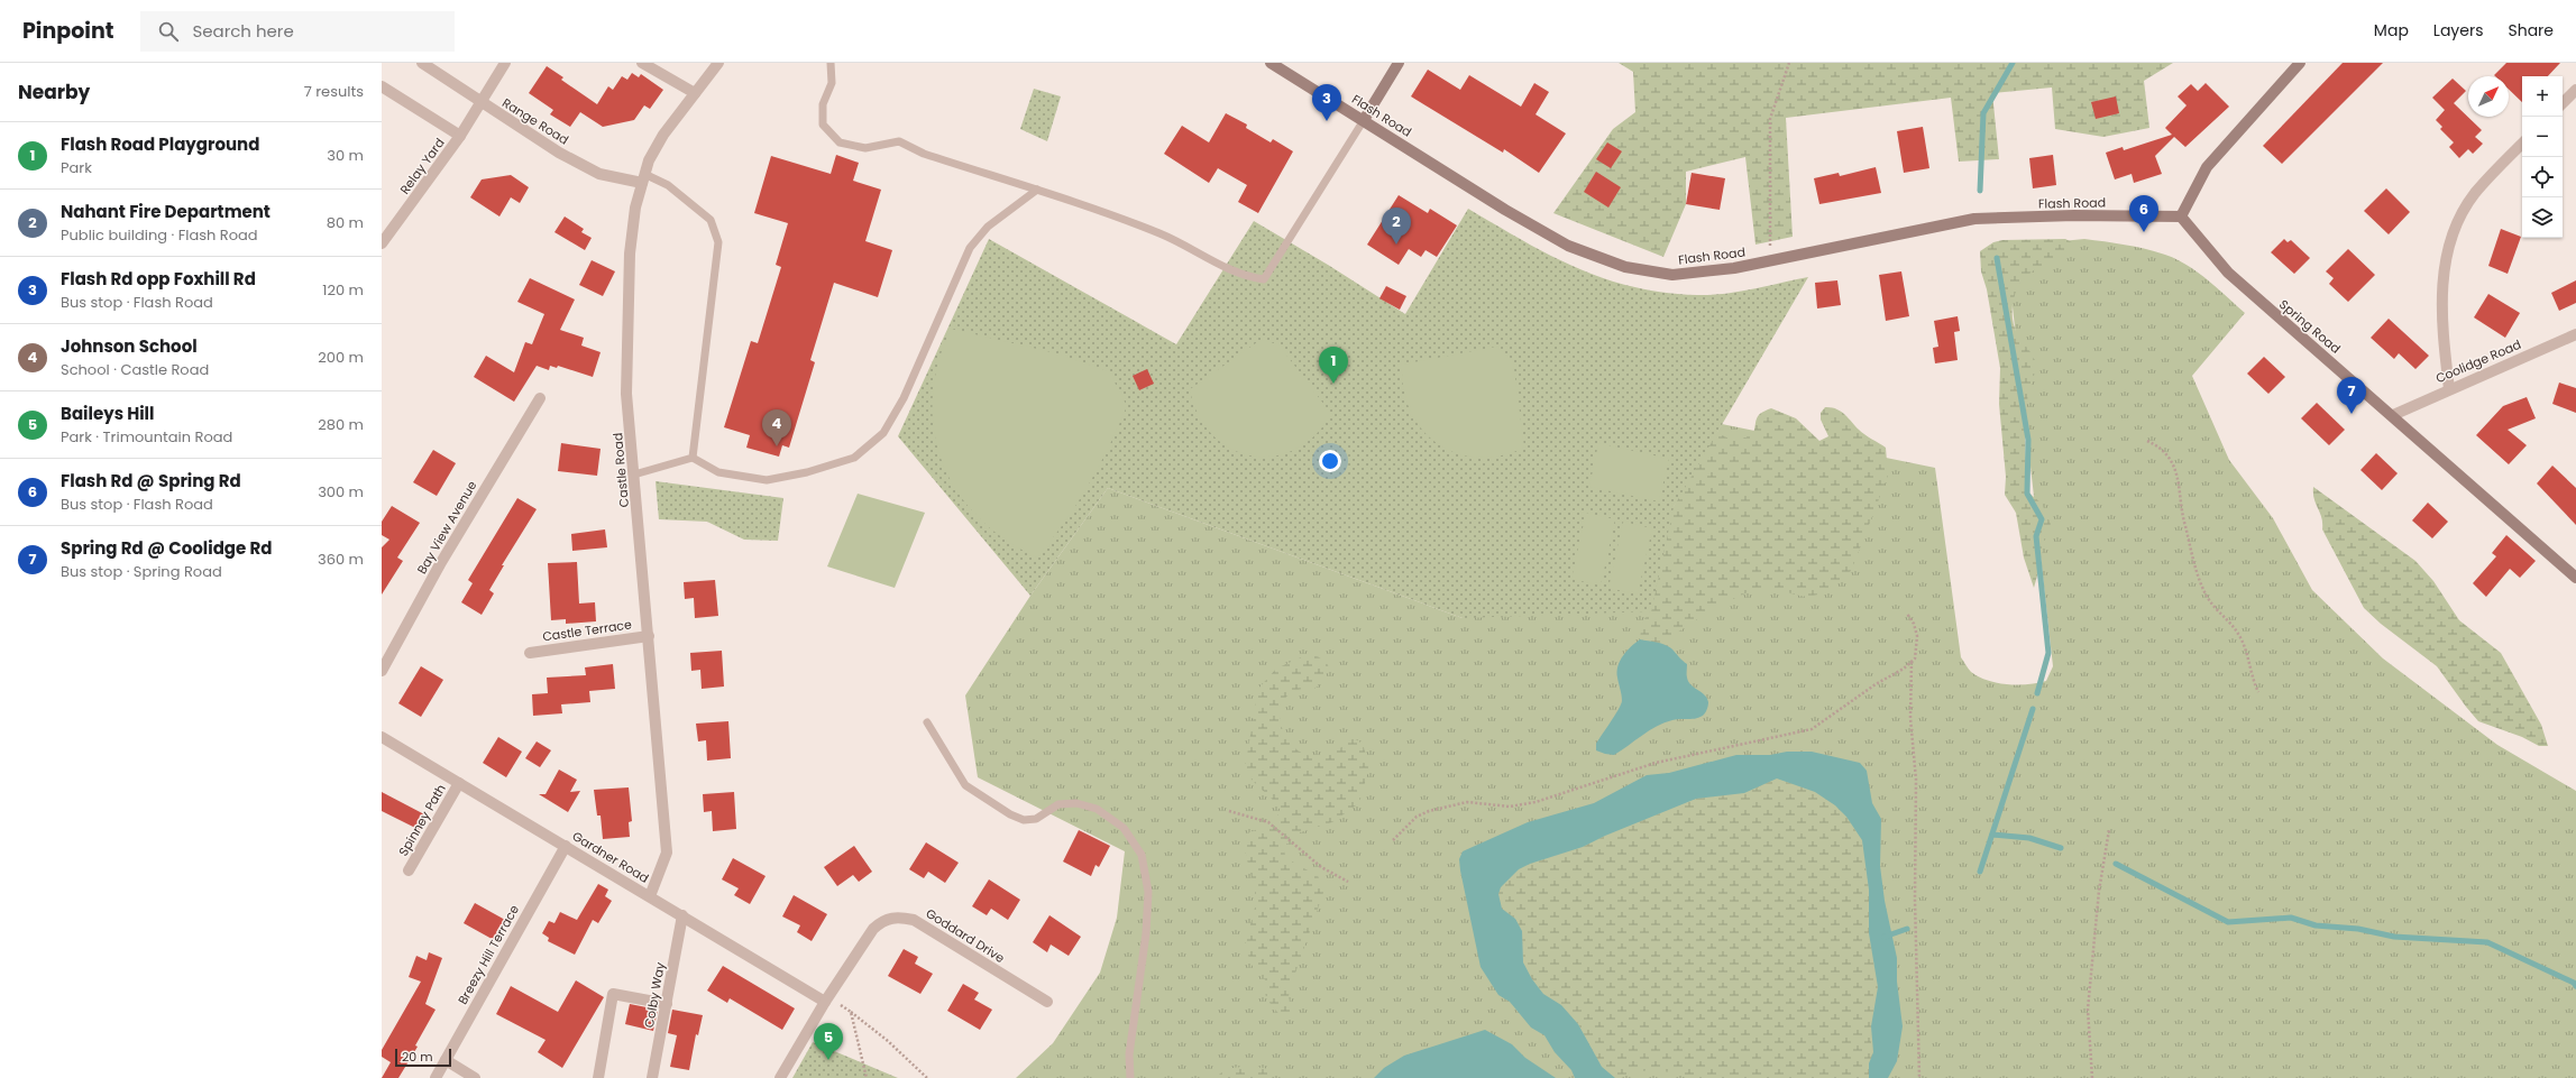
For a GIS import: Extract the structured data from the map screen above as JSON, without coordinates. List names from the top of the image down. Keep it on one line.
{"streets":{"main road":["Flash Road","Spring Road"],"street":["Range Road","Relay Yard","Coolidge Road","Castle Road","Bay View Avenue","Castle Terrace","Spinney Path","Gardner Road","Goddard Drive","Breezy Hill Terrace","Colby Way"]},"crossings":[["Flash Road","Spring Road"],["Range Road","Relay Yard"],["Range Road","Castle Road"],["Spring Road","Coolidge Road"],["Castle Road","Castle Terrace"],["Castle Road","Gardner Road"],["Spinney Path","Gardner Road"],["Gardner Road","Goddard Drive"],["Gardner Road","Breezy Hill Terrace"],["Gardner Road","Colby Way"]],"scale_bar":"20 m","north":"top right","page":{"header":"Pinpoint","search":"Search here","nav":["Map","Layers","Share"],"heading":["Nearby","7 results"],"map_buttons":["+","−"],"pins":["3","6","2","1","7","4","5"],"list":[{"mark":"1","name":"Flash Road Playground","note":"Park","value":"30 m"},{"mark":"2","name":"Nahant Fire Department","note":"Public building · Flash Road","value":"80 m"},{"mark":"3","name":"Flash Rd opp Foxhill Rd","note":"Bus stop · Flash Road","value":"120 m"},{"mark":"4","name":"Johnson School","note":"School · Castle Road","value":"200 m"},{"mark":"5","name":"Baileys Hill","note":"Park · Trimountain Road","value":"280 m"},{"mark":"6","name":"Flash Rd @ Spring Rd","note":"Bus stop · Flash Road","value":"300 m"},{"mark":"7","name":"Spring Rd @ Coolidge Rd","note":"Bus stop · Spring Road","value":"360 m"}],"scale":"20 m"}}
